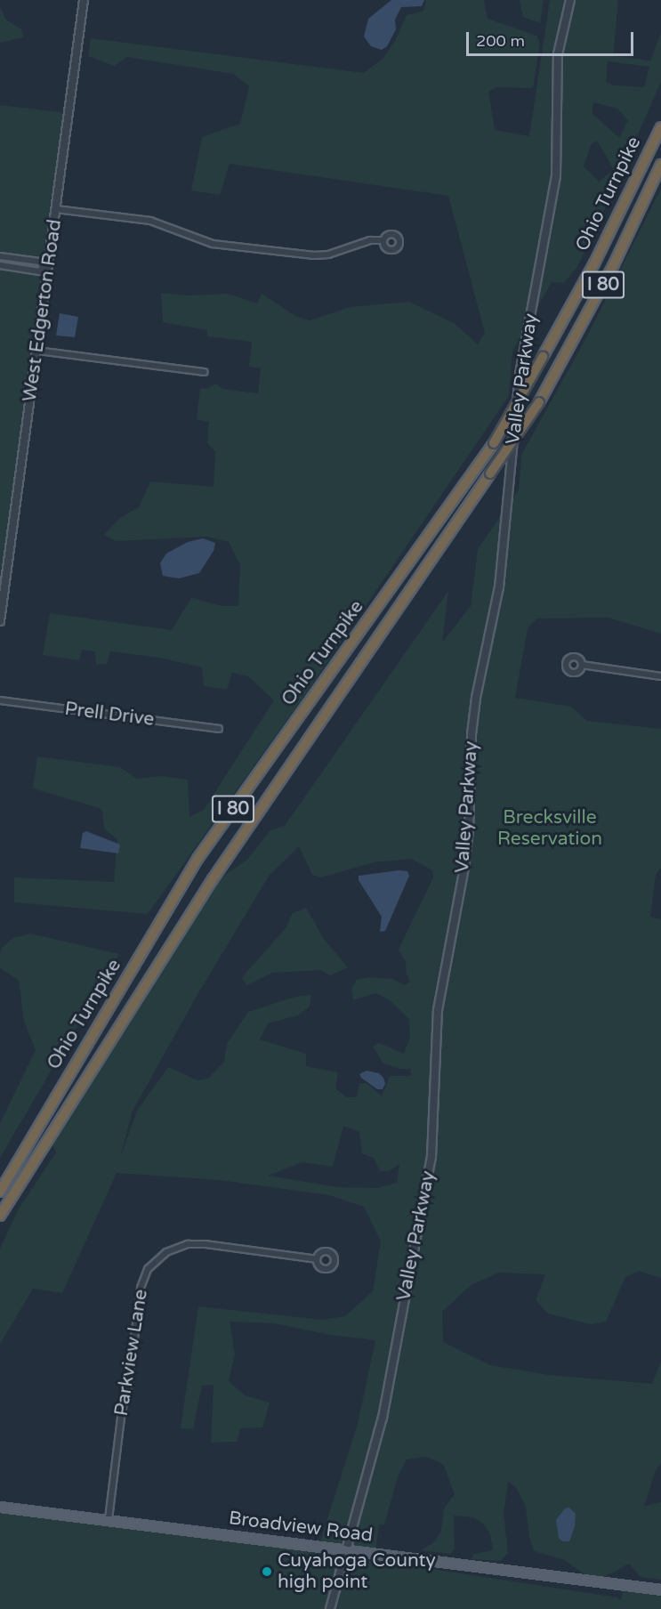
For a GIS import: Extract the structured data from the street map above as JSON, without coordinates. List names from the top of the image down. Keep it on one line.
{"streets":{"highway":["Ohio Turnpike","I 80"],"main road":["Broadview Road"],"street":["West Edgerton Road","Valley Parkway","Prell Drive","Parkview Lane"]},"crossings":[["Valley Parkway","Broadview Road"],["Parkview Lane","Broadview Road"]],"parks":["Brecksville Reservation"],"places":["Cuyahoga County high point"],"scale_bar":"200 m"}
